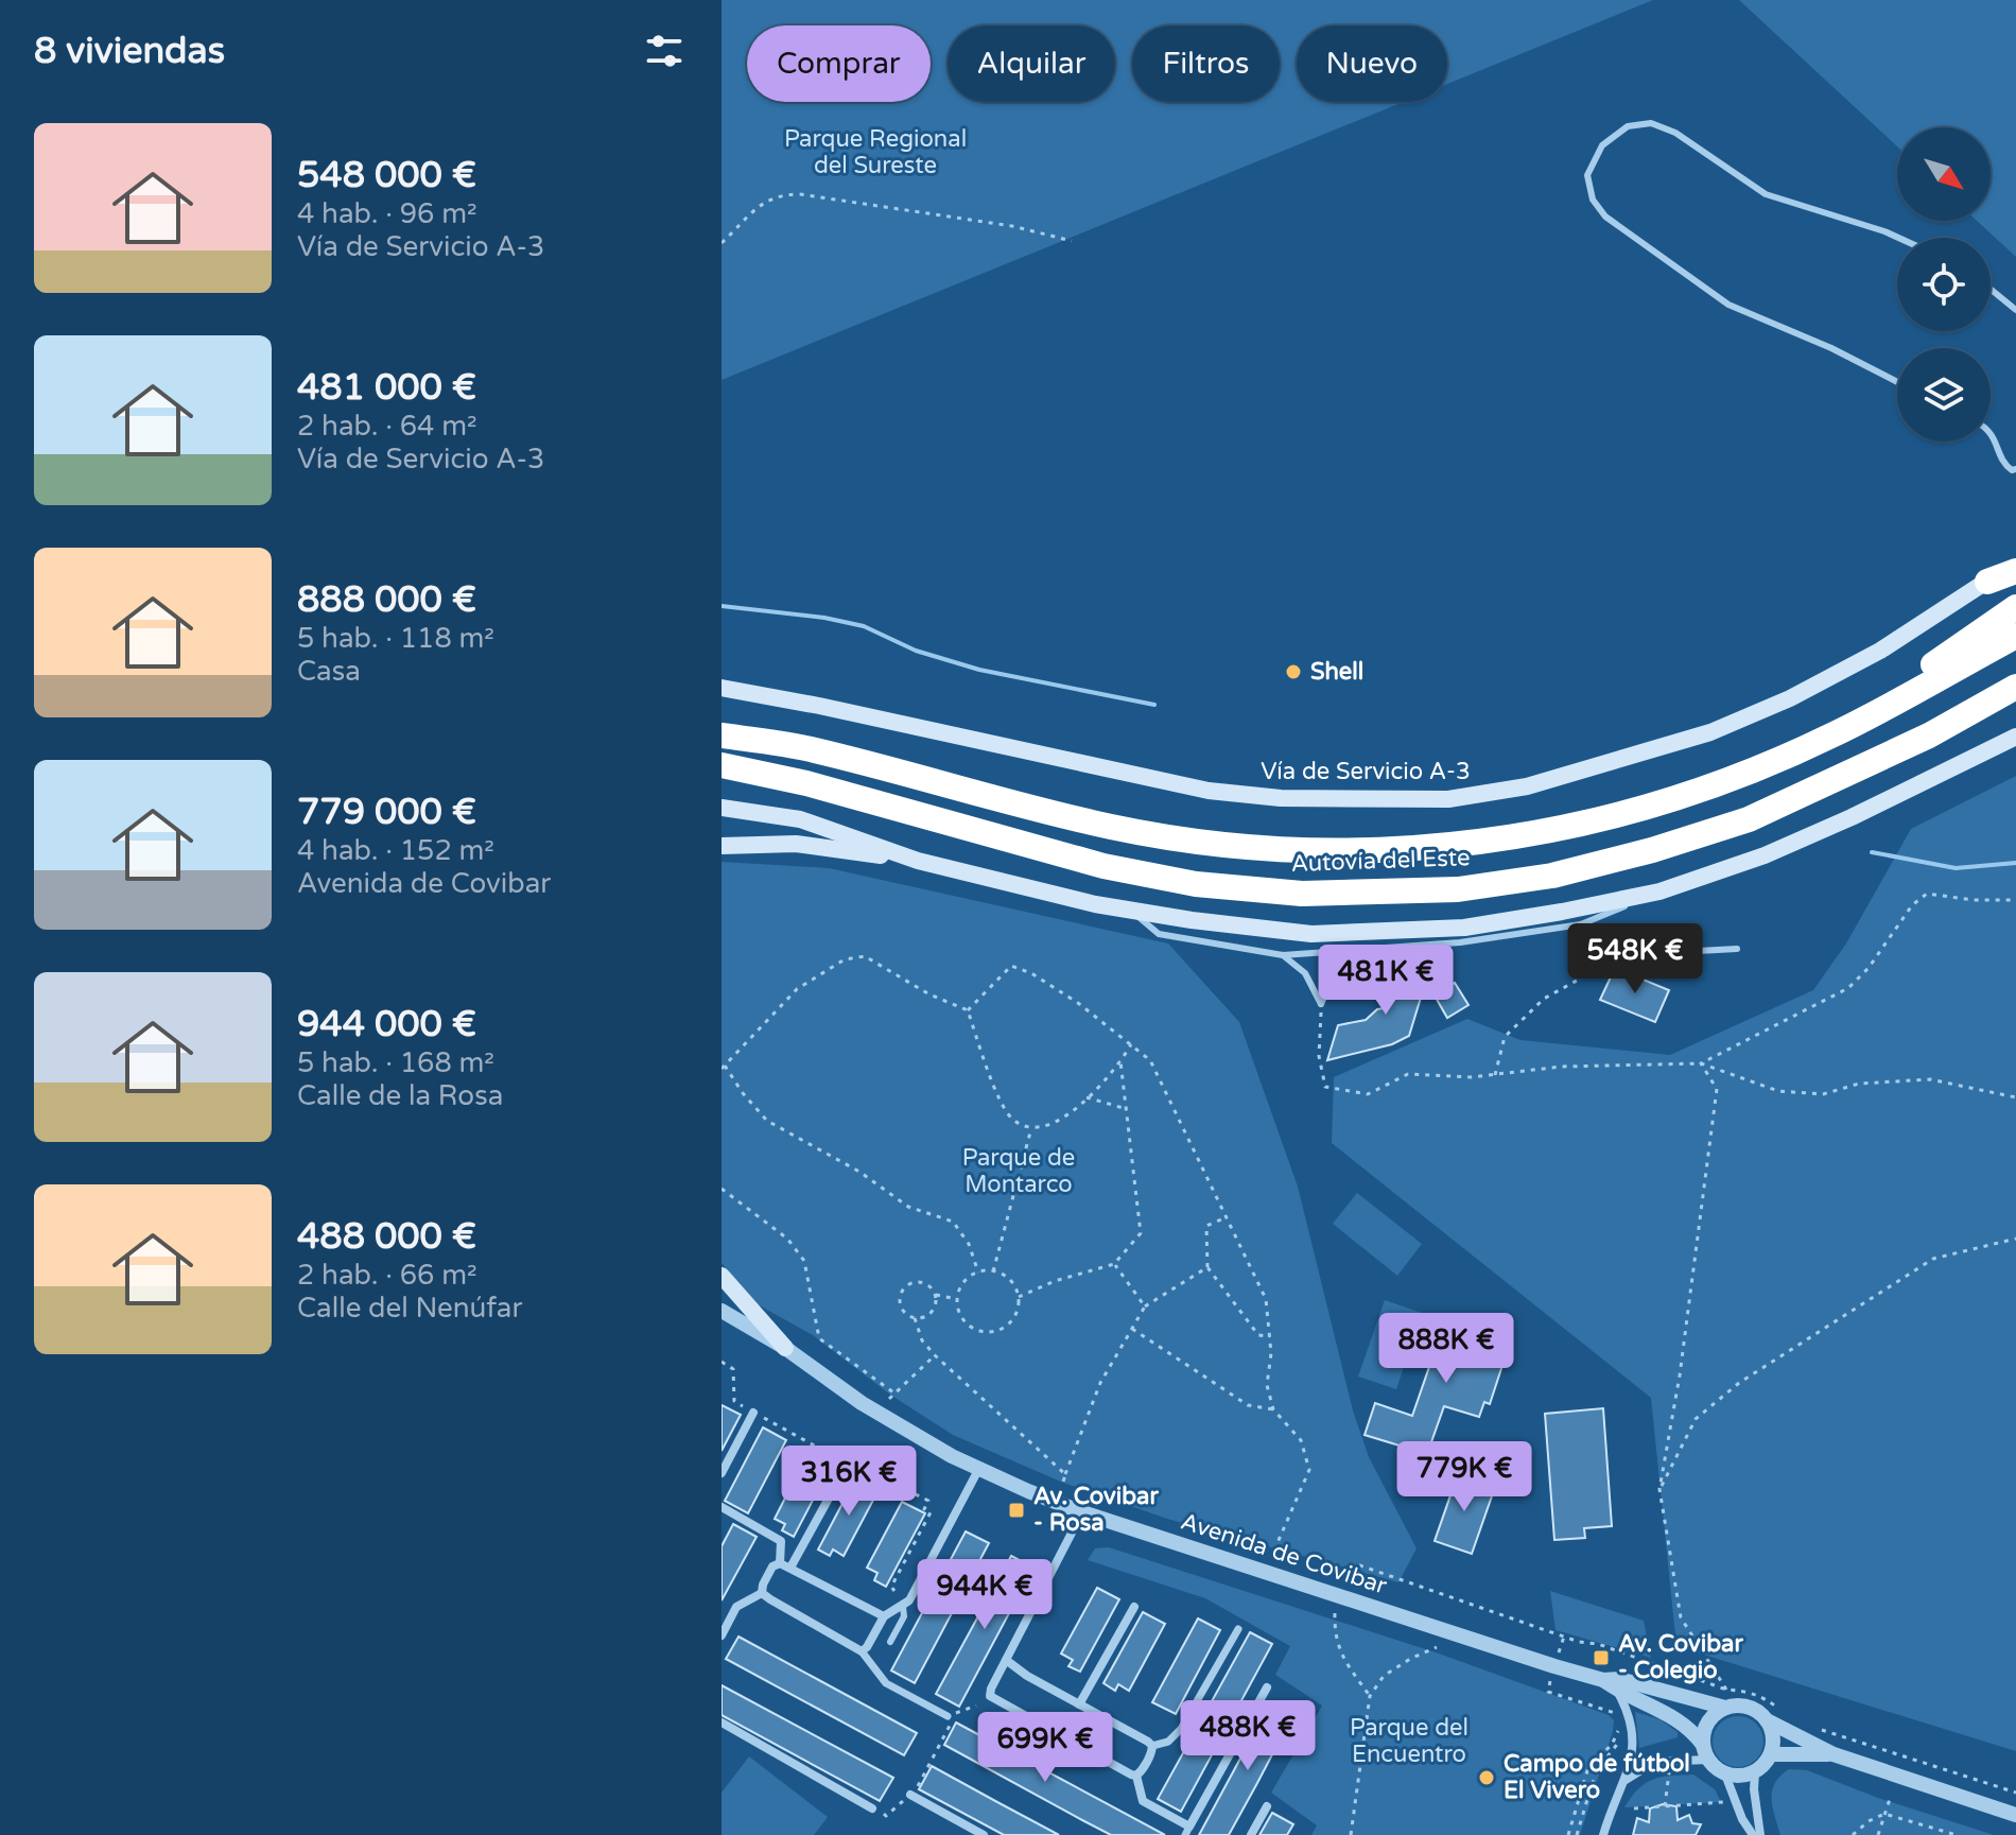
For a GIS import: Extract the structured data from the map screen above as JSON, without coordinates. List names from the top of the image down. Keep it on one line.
{"streets":{"highway":["Autovía del Este"],"main road":["Vía de Servicio A-3","Avenida de Covibar"]},"parks":["Parque Regional del Sureste","Parque de Montarco","Parque del Encuentro"],"places":{"other":["Shell","Campo de fútbol El Vivero"],"transit":["Av. Covibar - Rosa","Av. Covibar - Colegio"]},"north":"bottom right","page":{"heading":"8 viviendas","chip":["Comprar","Alquilar","Filtros","Nuevo"],"list":[{"name":"548 000 €","note":"4 hab. · 96 m² · Vía de Servicio A-3"},{"name":"481 000 €","note":"2 hab. · 64 m² · Vía de Servicio A-3"},{"name":"888 000 €","note":"5 hab. · 118 m² · Casa"},{"name":"779 000 €","note":"4 hab. · 152 m² · Avenida de Covibar"},{"name":"944 000 €","note":"5 hab. · 168 m² · Calle de la Rosa"},{"name":"488 000 €","note":"2 hab. · 66 m² · Calle del Nenúfar"}],"price":["548K €","481K €","888K €","779K €","316K €","944K €","488K €","699K €"]}}
